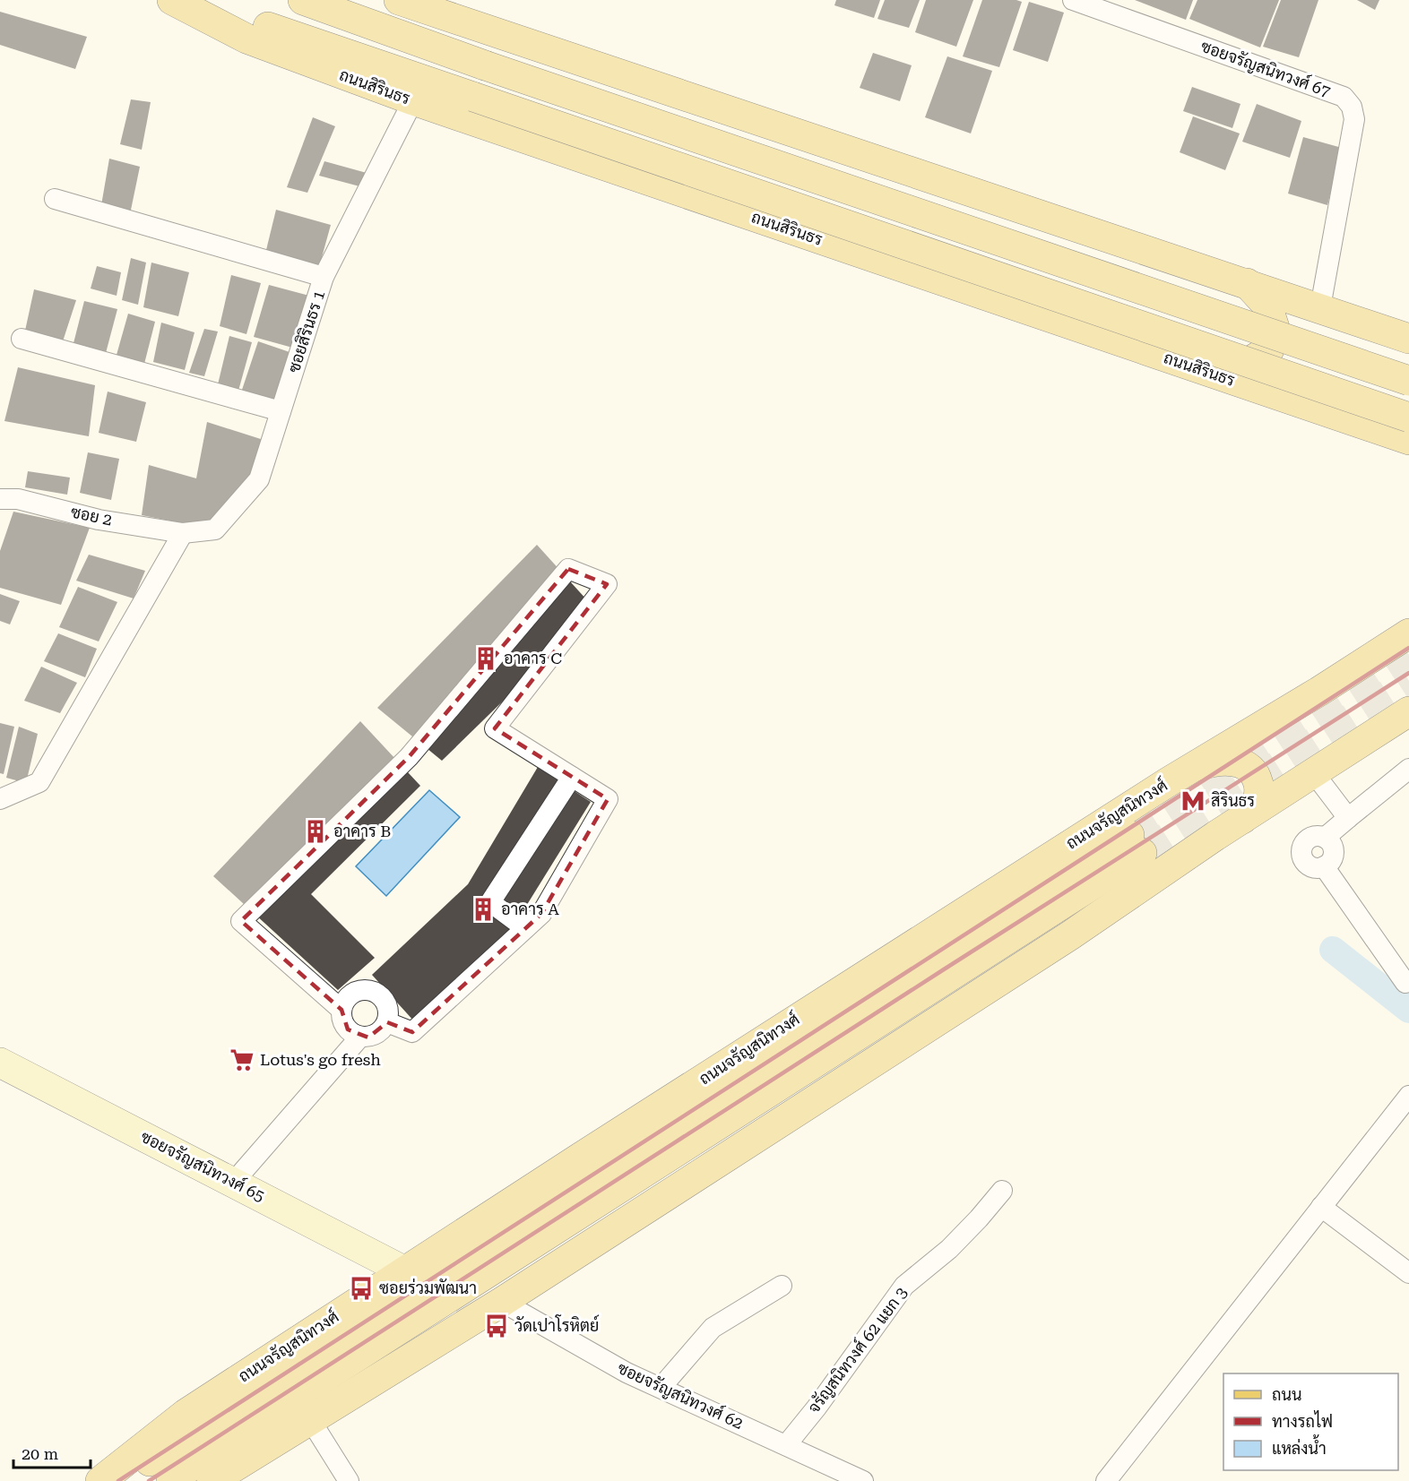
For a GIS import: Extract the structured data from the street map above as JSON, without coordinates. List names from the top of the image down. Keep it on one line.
{"streets":{"main road":["ถนนสิรินธร","ถนนจรัญสนิทวงศ์"],"street":["ซอยจรัญสนิทวงศ์ 67","ซอยสิรินธร 1","ซอย 2","ซอยจรัญสนิทวงศ์ 65","จรัญสนิทวงศ์ 62 แยก 3","ซอยจรัญสนิทวงศ์ 62"]},"crossings":[["ถนนสิรินธร","ซอยสิรินธร 1"],["ซอยสิรินธร 1","ซอย 2"],["ถนนจรัญสนิทวงศ์","ซอยจรัญสนิทวงศ์ 65"],["จรัญสนิทวงศ์ 62 แยก 3","ซอยจรัญสนิทวงศ์ 62"]],"places":{"building":["อาคาร C","อาคาร B","อาคาร A"],"metro station":["สิรินธร"],"supermarket":["Lotus's go fresh"],"bus stop":["ซอยร่วมพัฒนา","วัดเปาโรหิตย์"]},"legend":["ถนน","ทางรถไฟ","แหล่งน้ำ"],"scale_bar":"20 m"}
